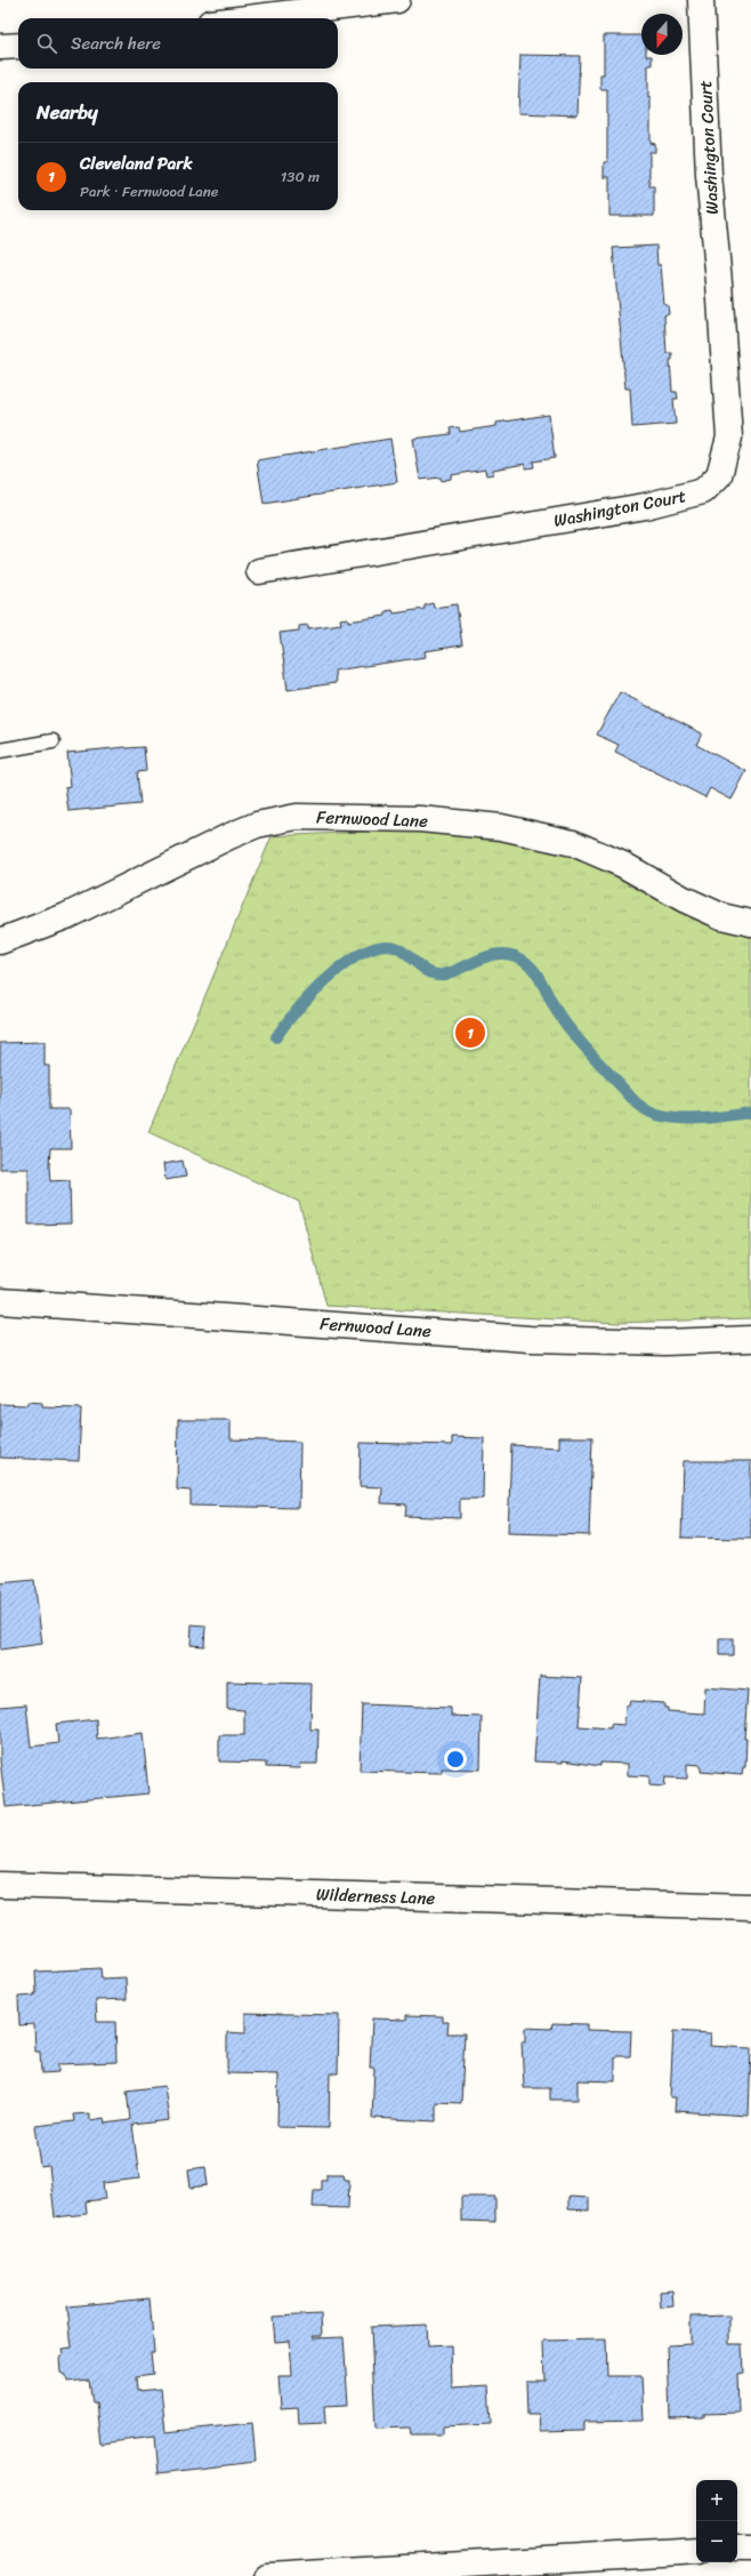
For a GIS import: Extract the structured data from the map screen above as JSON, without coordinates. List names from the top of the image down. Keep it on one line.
{"streets":{"street":["Washington Court","Fernwood Lane","Wilderness Lane"]},"north":"bottom","page":{"search":"Search here","heading":"Nearby","list":[{"mark":"1","name":"Cleveland Park","note":"Park · Fernwood Lane","value":"130 m"}],"pins":"1","map_buttons":["+","−"]}}
